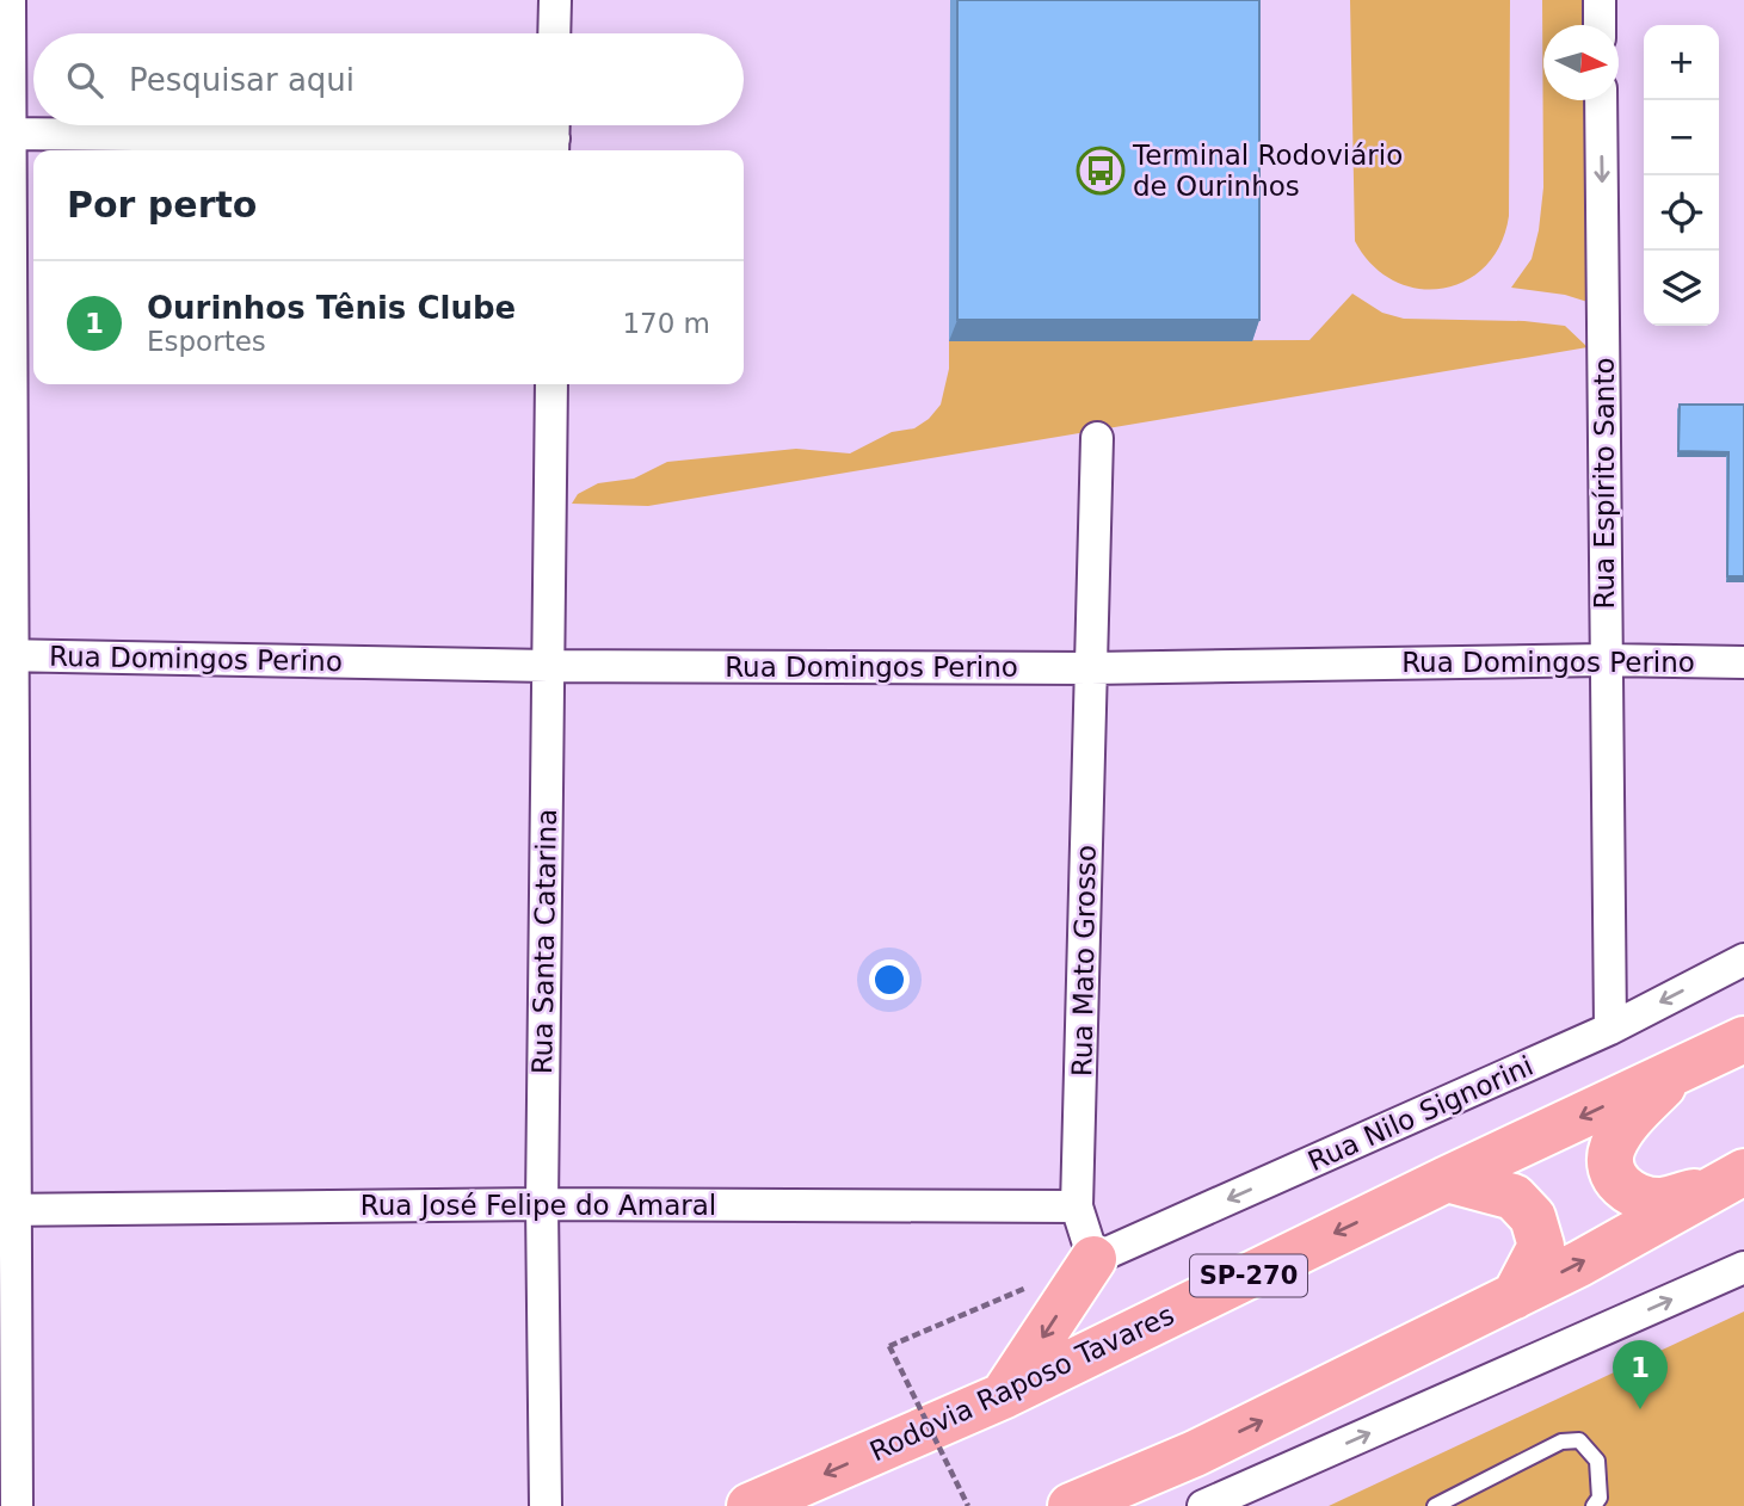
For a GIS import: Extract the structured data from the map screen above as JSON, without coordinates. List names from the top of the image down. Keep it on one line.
{"streets":{"highway":["SP-270","Rodovia Raposo Tavares"],"street":["Rua Espírito Santo","Rua Domingos Perino","Rua Santa Catarina","Rua Mato Grosso","Rua Nilo Signorini","Rua José Felipe do Amaral"]},"crossings":[["Rua Espírito Santo","Rua Domingos Perino"],["Rua Espírito Santo","Rua Nilo Signorini"],["Rua Domingos Perino","Rua Santa Catarina"],["Rua Domingos Perino","Rua Mato Grosso"],["Rua Santa Catarina","Rua José Felipe do Amaral"],["Rua Mato Grosso","Rua Nilo Signorini"],["Rua Mato Grosso","Rua José Felipe do Amaral"]],"one_way":["Rua Espírito Santo"],"places":{"bus stop":["Terminal Rodoviário de Ourinhos"]},"north":"right","page":{"map_buttons":["+","−"],"search":"Pesquisar aqui","heading":"Por perto","list":[{"mark":"1","name":"Ourinhos Tênis Clube","note":"Esportes","value":"170 m"}],"pins":"1"}}
